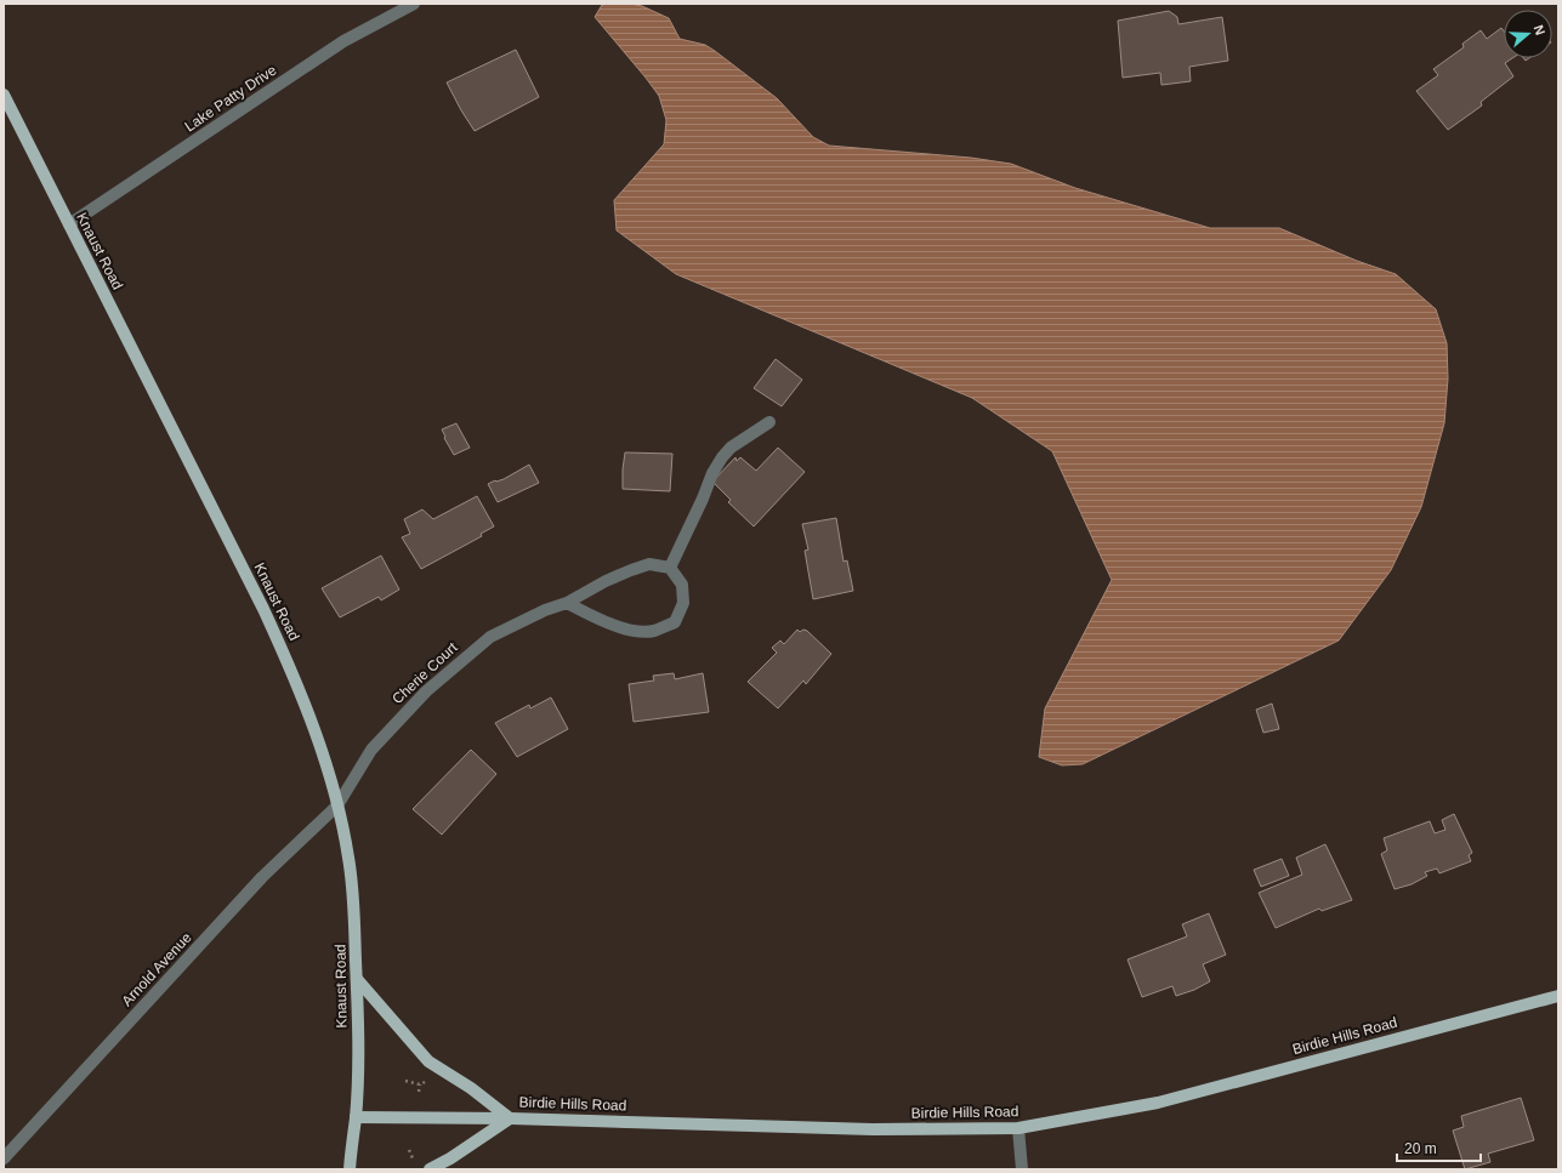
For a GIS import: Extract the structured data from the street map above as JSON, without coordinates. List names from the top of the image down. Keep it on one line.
{"streets":{"main road":["Knaust Road","Birdie Hills Road"],"street":["Lake Patty Drive","Cherie Court","Arnold Avenue"]},"crossings":[["Lake Patty Drive","Knaust Road"],["Knaust Road","Cherie Court"],["Knaust Road","Arnold Avenue"],["Knaust Road","Birdie Hills Road"],["Cherie Court","Arnold Avenue"]],"scale_bar":"20 m","north":"right"}
